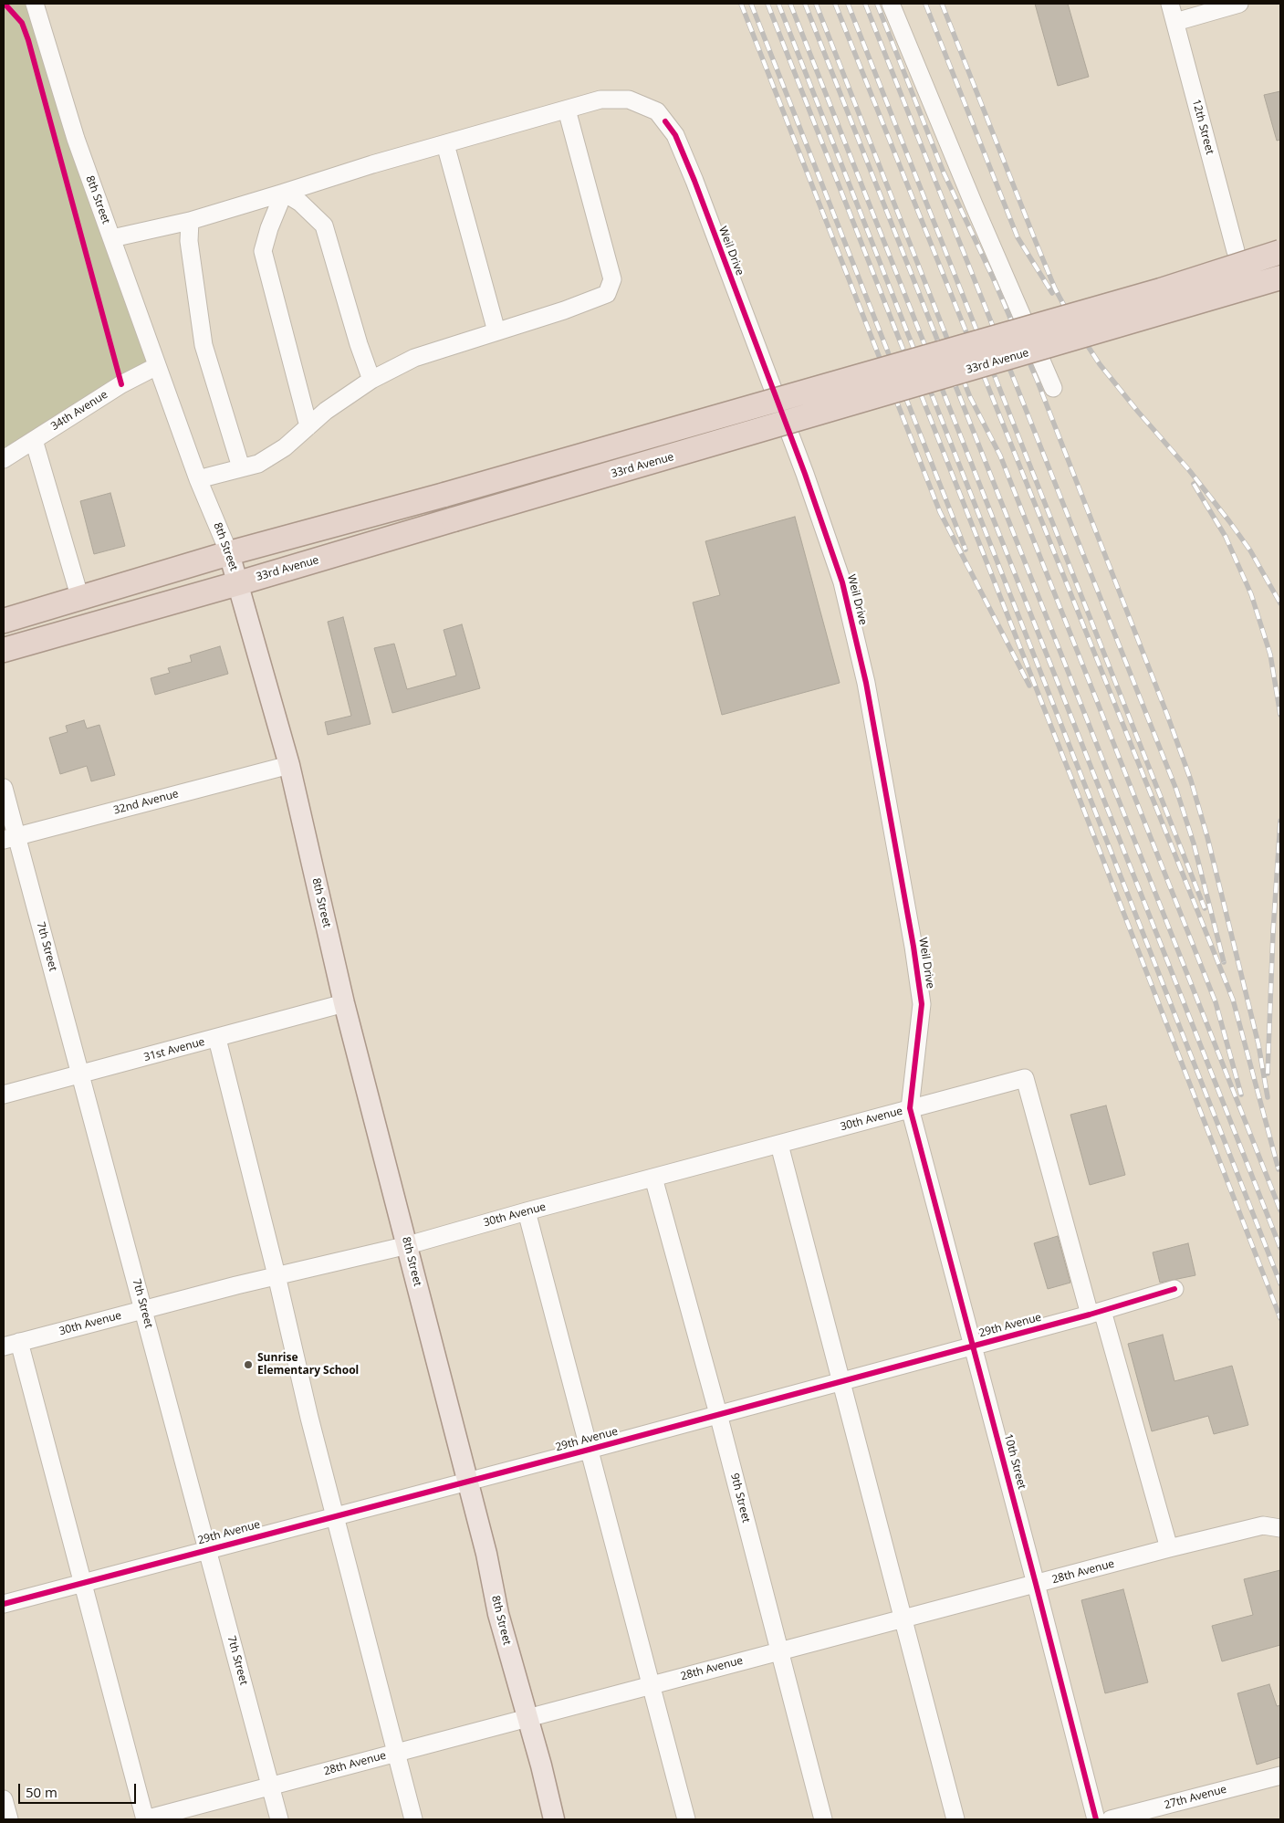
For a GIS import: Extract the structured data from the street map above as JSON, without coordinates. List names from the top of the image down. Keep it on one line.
{"streets":{"highway":["33rd Avenue"],"main road":["8th Street"],"street":["12th Street","Weil Drive","34th Avenue","32nd Avenue","7th Street","31st Avenue","30th Avenue","29th Avenue","10th Street","9th Street","28th Avenue","27th Avenue"]},"crossings":[["8th Street","Weil Drive"],["8th Street","33rd Avenue"],["8th Street","34th Avenue"],["8th Street","32nd Avenue"],["8th Street","31st Avenue"],["8th Street","30th Avenue"],["8th Street","29th Avenue"],["8th Street","28th Avenue"],["Weil Drive","30th Avenue"],["Weil Drive","10th Street"],["32nd Avenue","7th Street"],["7th Street","31st Avenue"],["7th Street","30th Avenue"],["7th Street","29th Avenue"],["7th Street","28th Avenue"],["30th Avenue","29th Avenue"],["30th Avenue","10th Street"],["30th Avenue","9th Street"],["29th Avenue","10th Street"],["29th Avenue","9th Street"],["10th Street","28th Avenue"],["9th Street","28th Avenue"]],"places":["Sunrise Elementary School"],"scale_bar":"50 m"}
